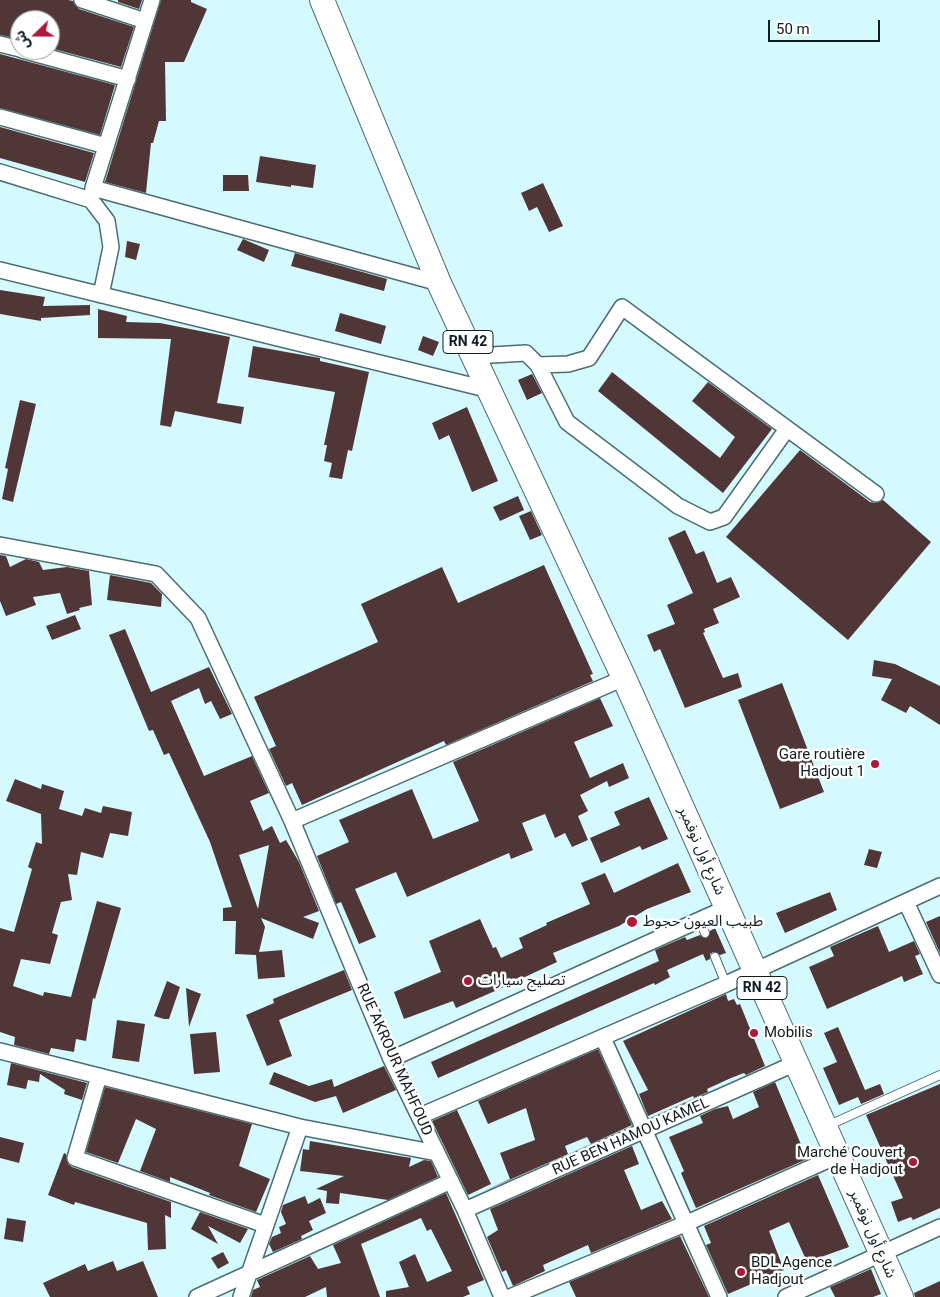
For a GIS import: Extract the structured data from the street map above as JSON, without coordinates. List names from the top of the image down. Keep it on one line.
{"streets":{"main road":["RN 42","شارع أول نوفمبر"],"street":["RUE AKROUR MAHFOUD","RUE BEN HAMOU KAMEL"]},"crossings":[["RN 42","شارع أول نوفمبر"],["شارع أول نوفمبر","RUE BEN HAMOU KAMEL"],["RUE AKROUR MAHFOUD","RUE BEN HAMOU KAMEL"]],"places":["Gare routière Hadjout 1","طبيب العيون حجوط","تصليح سيارات","Mobilis","Marché Couvert de Hadjout","BDL Agence Hadjout"],"scale_bar":"50 m","north":"left"}
